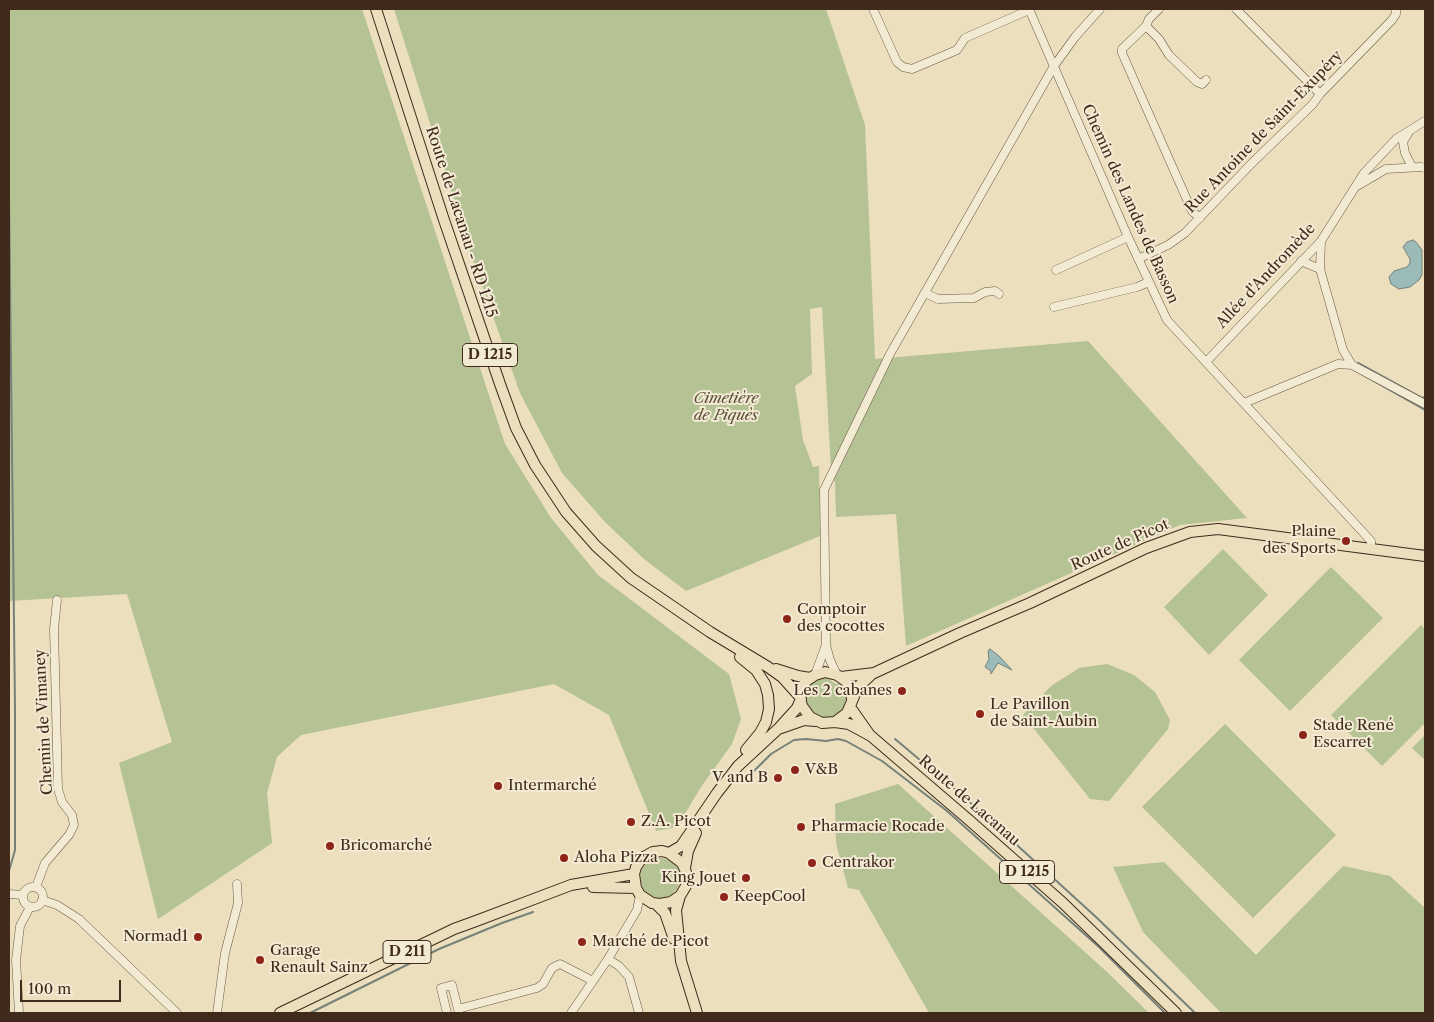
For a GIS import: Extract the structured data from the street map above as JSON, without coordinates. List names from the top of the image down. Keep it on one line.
{"streets":{"main road":["Route de Lacanau - RD 1215","D 1215","Route de Picot","Route de Lacanau","D 211"],"street":["Rue Antoine de Saint-Exupéry","Chemin des Landes de Basson","Allée d'Andromède","Chemin de Vimaney"]},"crossings":[["Rue Antoine de Saint-Exupéry","Chemin des Landes de Basson"],["Chemin des Landes de Basson","Allée d'Andromède"],["Chemin des Landes de Basson","Route de Picot"],["Route de Lacanau - RD 1215","D 1215"],["D 1215","Route de Picot"],["D 1215","Route de Lacanau"]],"parks":["Cimetière de Piquès"],"places":["Plaine des Sports","Comptoir des cocottes","Les 2 cabanes","Le Pavillon de Saint-Aubin","Stade René Escarret","V&B","V and B","Intermarché","Z.A. Picot","Pharmacie Rocade","Bricomarché","Aloha Pizza","Centrakor","King Jouet","KeepCool","Normad1","Marché de Picot","Garage Renault Sainz"],"scale_bar":"100 m"}
